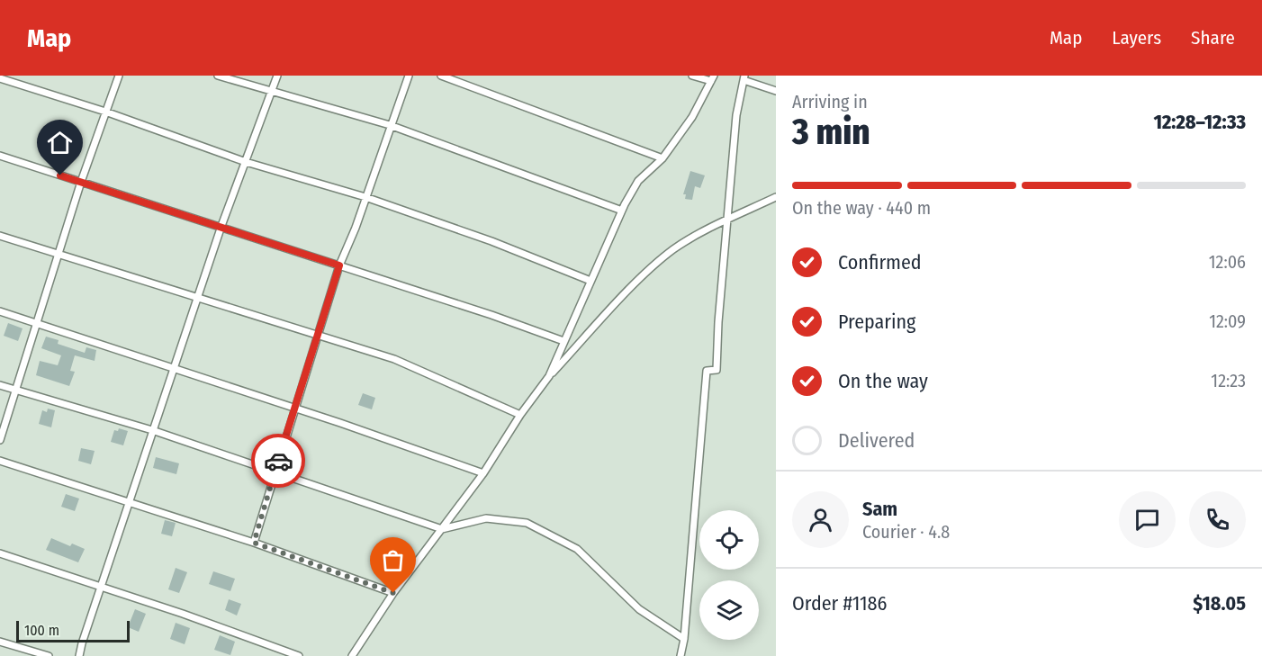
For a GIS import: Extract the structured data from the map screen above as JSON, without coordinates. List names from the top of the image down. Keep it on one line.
{"scale_bar":"100 m","page":{"header":"Map","nav":["Map","Layers","Share"],"heading":["3 min","Arriving in","12:28–12:33"],"panel":["Sam","Courier · 4.8","Order #1186","$18.05"],"bar":"On the way · 440 m","list":[["Confirmed","12:06"],["Preparing","12:09"],["On the way","12:23"],"Delivered"],"scale":"100 m"}}
